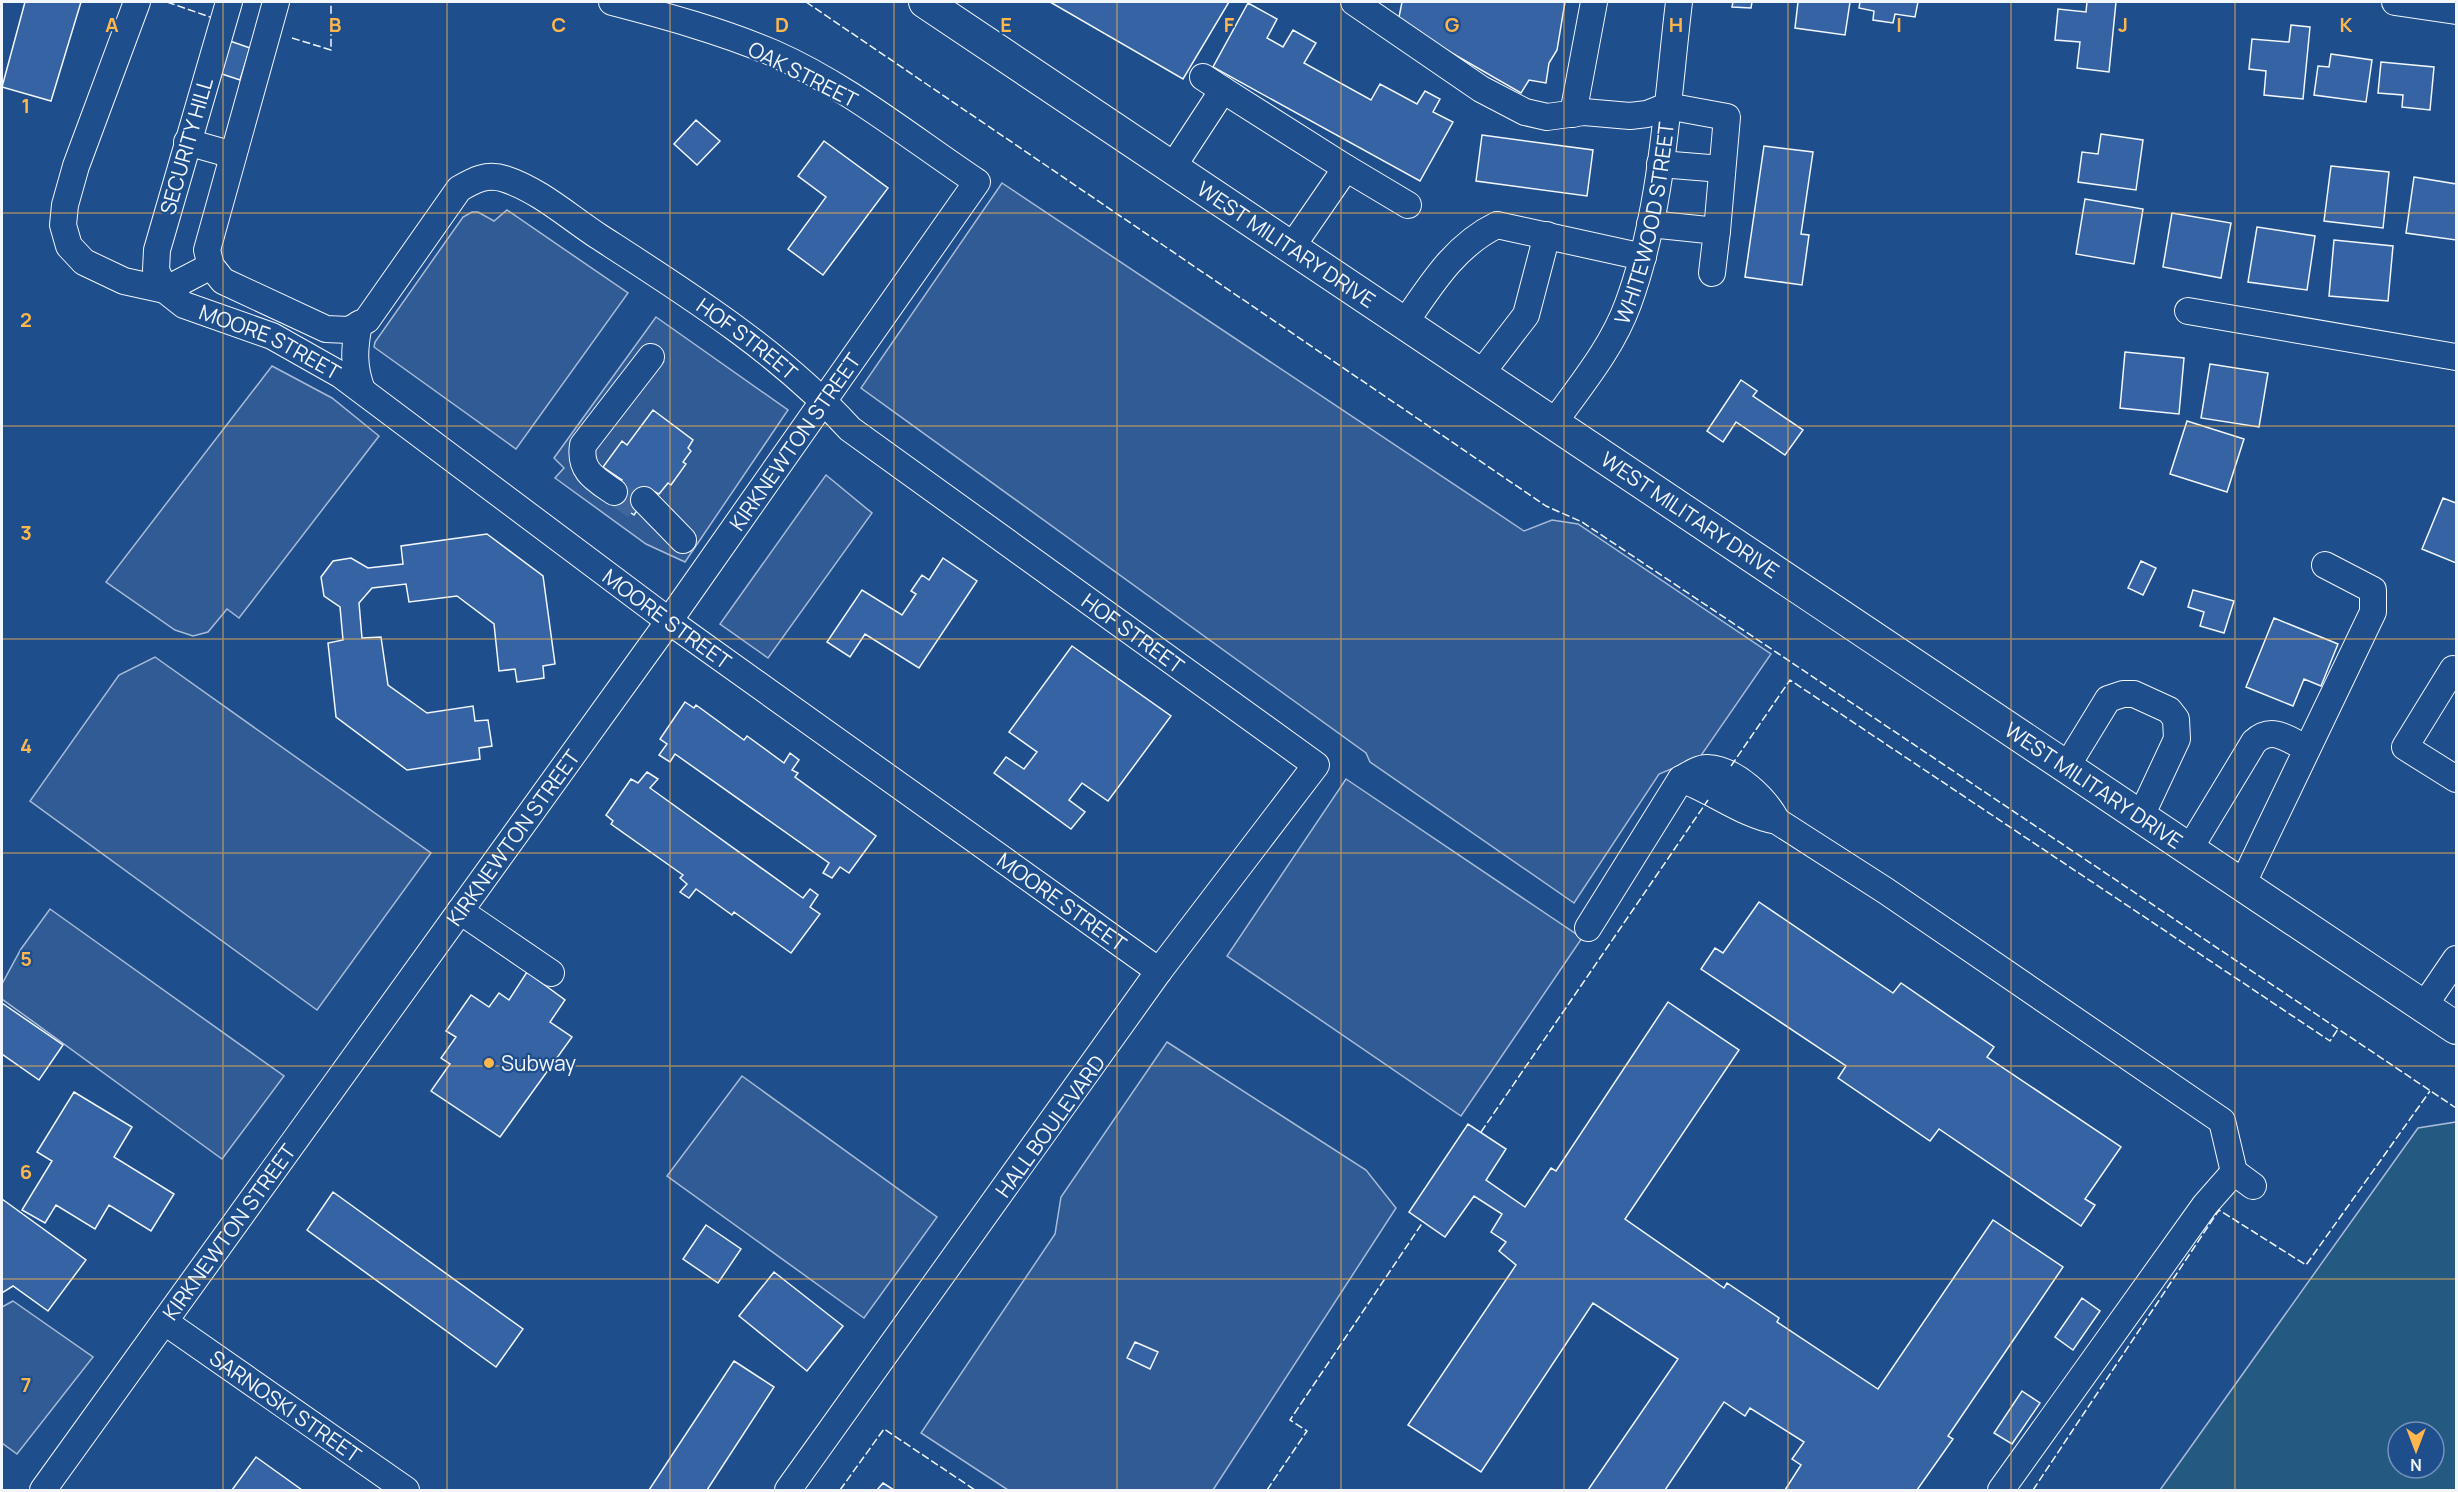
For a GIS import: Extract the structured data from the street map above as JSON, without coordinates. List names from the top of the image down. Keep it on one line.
{"streets":{"main road":["WEST MILITARY DRIVE"],"street":["OAK STREET","SECURITY HILL","WHITEWOOD STREET","HOF STREET","MOORE STREET","KIRKNEWTON STREET","HALL BOULEVARD","SARNOSKI STREET"]},"crossings":[["OAK STREET","KIRKNEWTON STREET"],["SECURITY HILL","MOORE STREET"],["WHITEWOOD STREET","WEST MILITARY DRIVE"],["HOF STREET","KIRKNEWTON STREET"],["HOF STREET","HALL BOULEVARD"],["MOORE STREET","KIRKNEWTON STREET"],["MOORE STREET","HALL BOULEVARD"],["KIRKNEWTON STREET","SARNOSKI STREET"]],"places":["Subway"],"north":"bottom","grid":{"columns":["A","B","C","D","E","F","G","H","I","J","K"],"rows":["1","2","3","4","5","6","7"]}}
